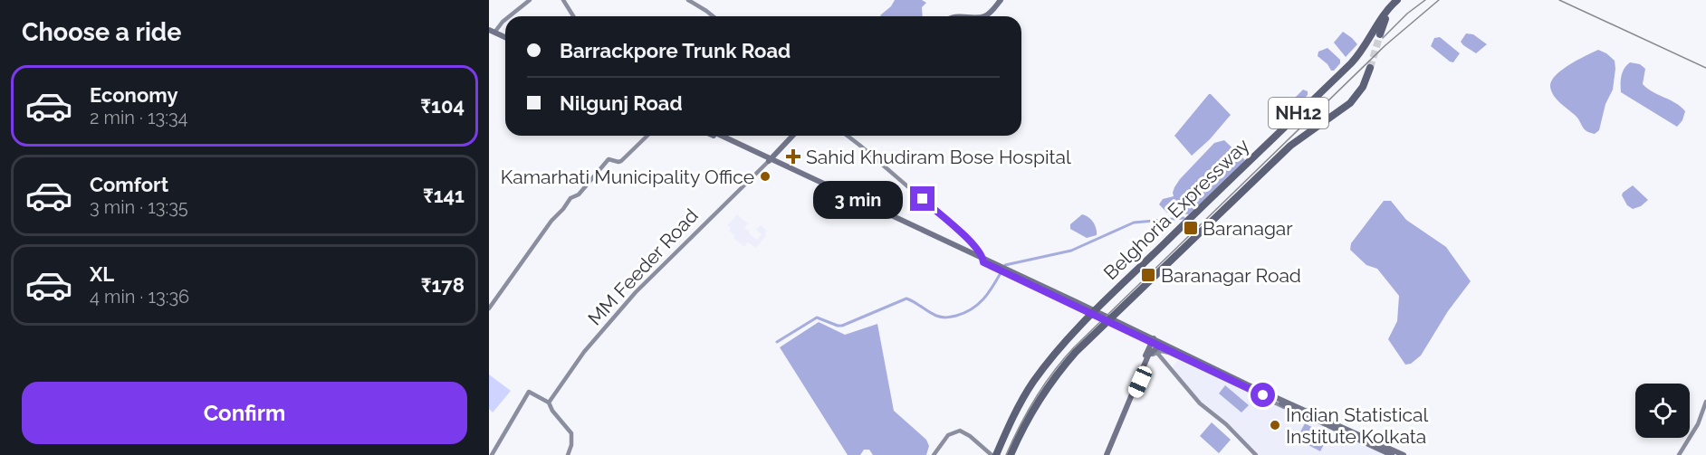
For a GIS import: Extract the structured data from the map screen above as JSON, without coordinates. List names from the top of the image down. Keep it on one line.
{"streets":{"highway":["NH12","Belghoria Expressway"],"street":["MM Feeder Road"]},"places":{"health":["Sahid Khudiram Bose Hospital"],"other":["Kamarhati Municipality Office","Indian Statistical Institute Kolkata"],"transit":["Baranagar","Baranagar Road"]},"page":{"heading":"Choose a ride","banner":["Barrackpore Trunk Road","Nilgunj Road"],"list":[{"name":"Economy","note":"2 min · 13:34","value":"₹104"},{"name":"Comfort","note":"3 min · 13:35","value":"₹141"},{"name":"XL","note":"4 min · 13:36","value":"₹178"}],"bubble":"3 min","buttons":"Confirm"}}
